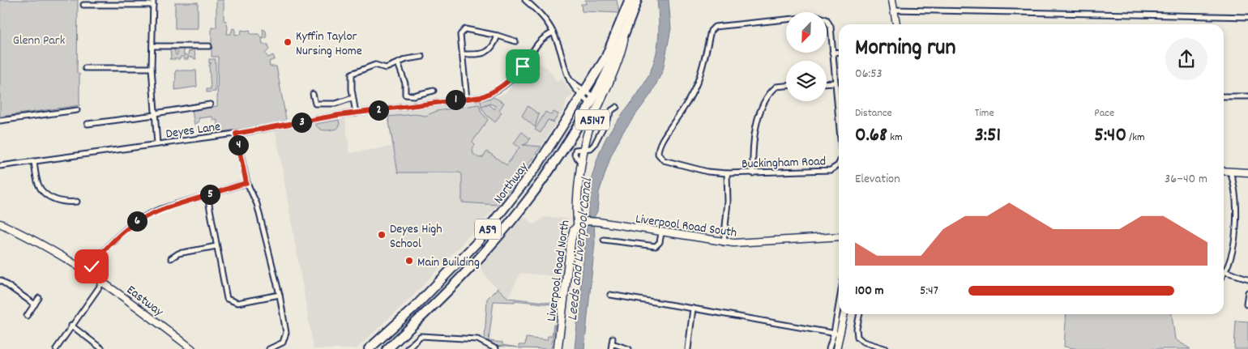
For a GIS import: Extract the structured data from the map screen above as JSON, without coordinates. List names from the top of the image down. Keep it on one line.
{"streets":{"highway":["Northway","A59"],"main road":["A5147","Liverpool Road South","Liverpool Road North","Eastway"],"street":["Deyes Lane","Buckingham Road"]},"crossings":[["Northway","Liverpool Road North"],["Liverpool Road South","Liverpool Road North"]],"water":["Leeds and Liverpool Canal"],"parks":["Glenn Park"],"places":["Kyffin Taylor Nursing Home","Deyes High School","Main Building"],"north":"bottom left","page":{"heading":["Morning run","06:53"],"pins":["1","2","3","4","5","6"],"stats":[["Distance","0.68 km"],["Time","3:51"],["Pace","5:40 /km"]],"chart":["Elevation","36–40 m"],"list":[{"name":"100 m","note":"5:47"}]}}
